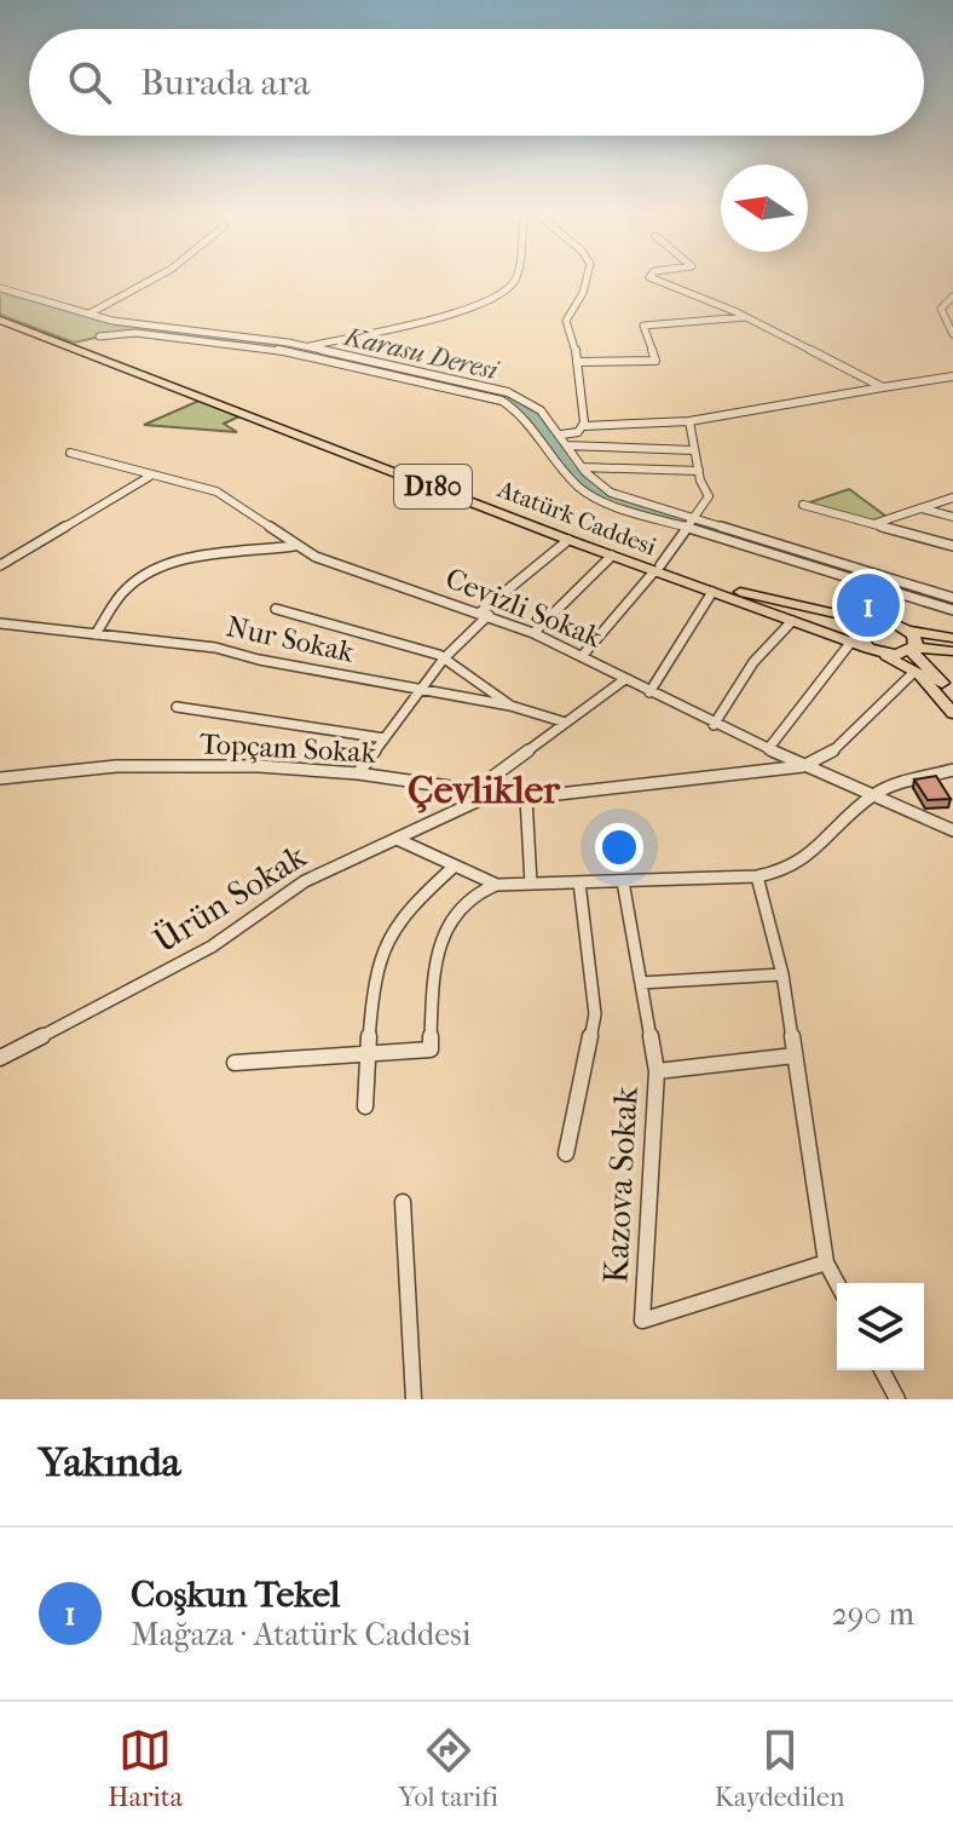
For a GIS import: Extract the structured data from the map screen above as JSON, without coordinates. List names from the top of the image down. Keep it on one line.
{"streets":{"highway":["D180","Atatürk Caddesi"],"street":["Cevizli Sokak","Nur Sokak","Topçam Sokak","Ürün Sokak","Kazova Sokak"]},"crossings":[["Cevizli Sokak","Topçam Sokak"],["Topçam Sokak","Ürün Sokak"]],"districts":["Çevlikler"],"water":["Karasu Deresi"],"north":"left","page":{"search":"Burada ara","pins":"1","heading":"Yakında","list":[{"mark":"1","name":"Coşkun Tekel","note":"Mağaza · Atatürk Caddesi","value":"290 m"}],"nav":["Harita","Yol tarifi","Kaydedilen"]}}
